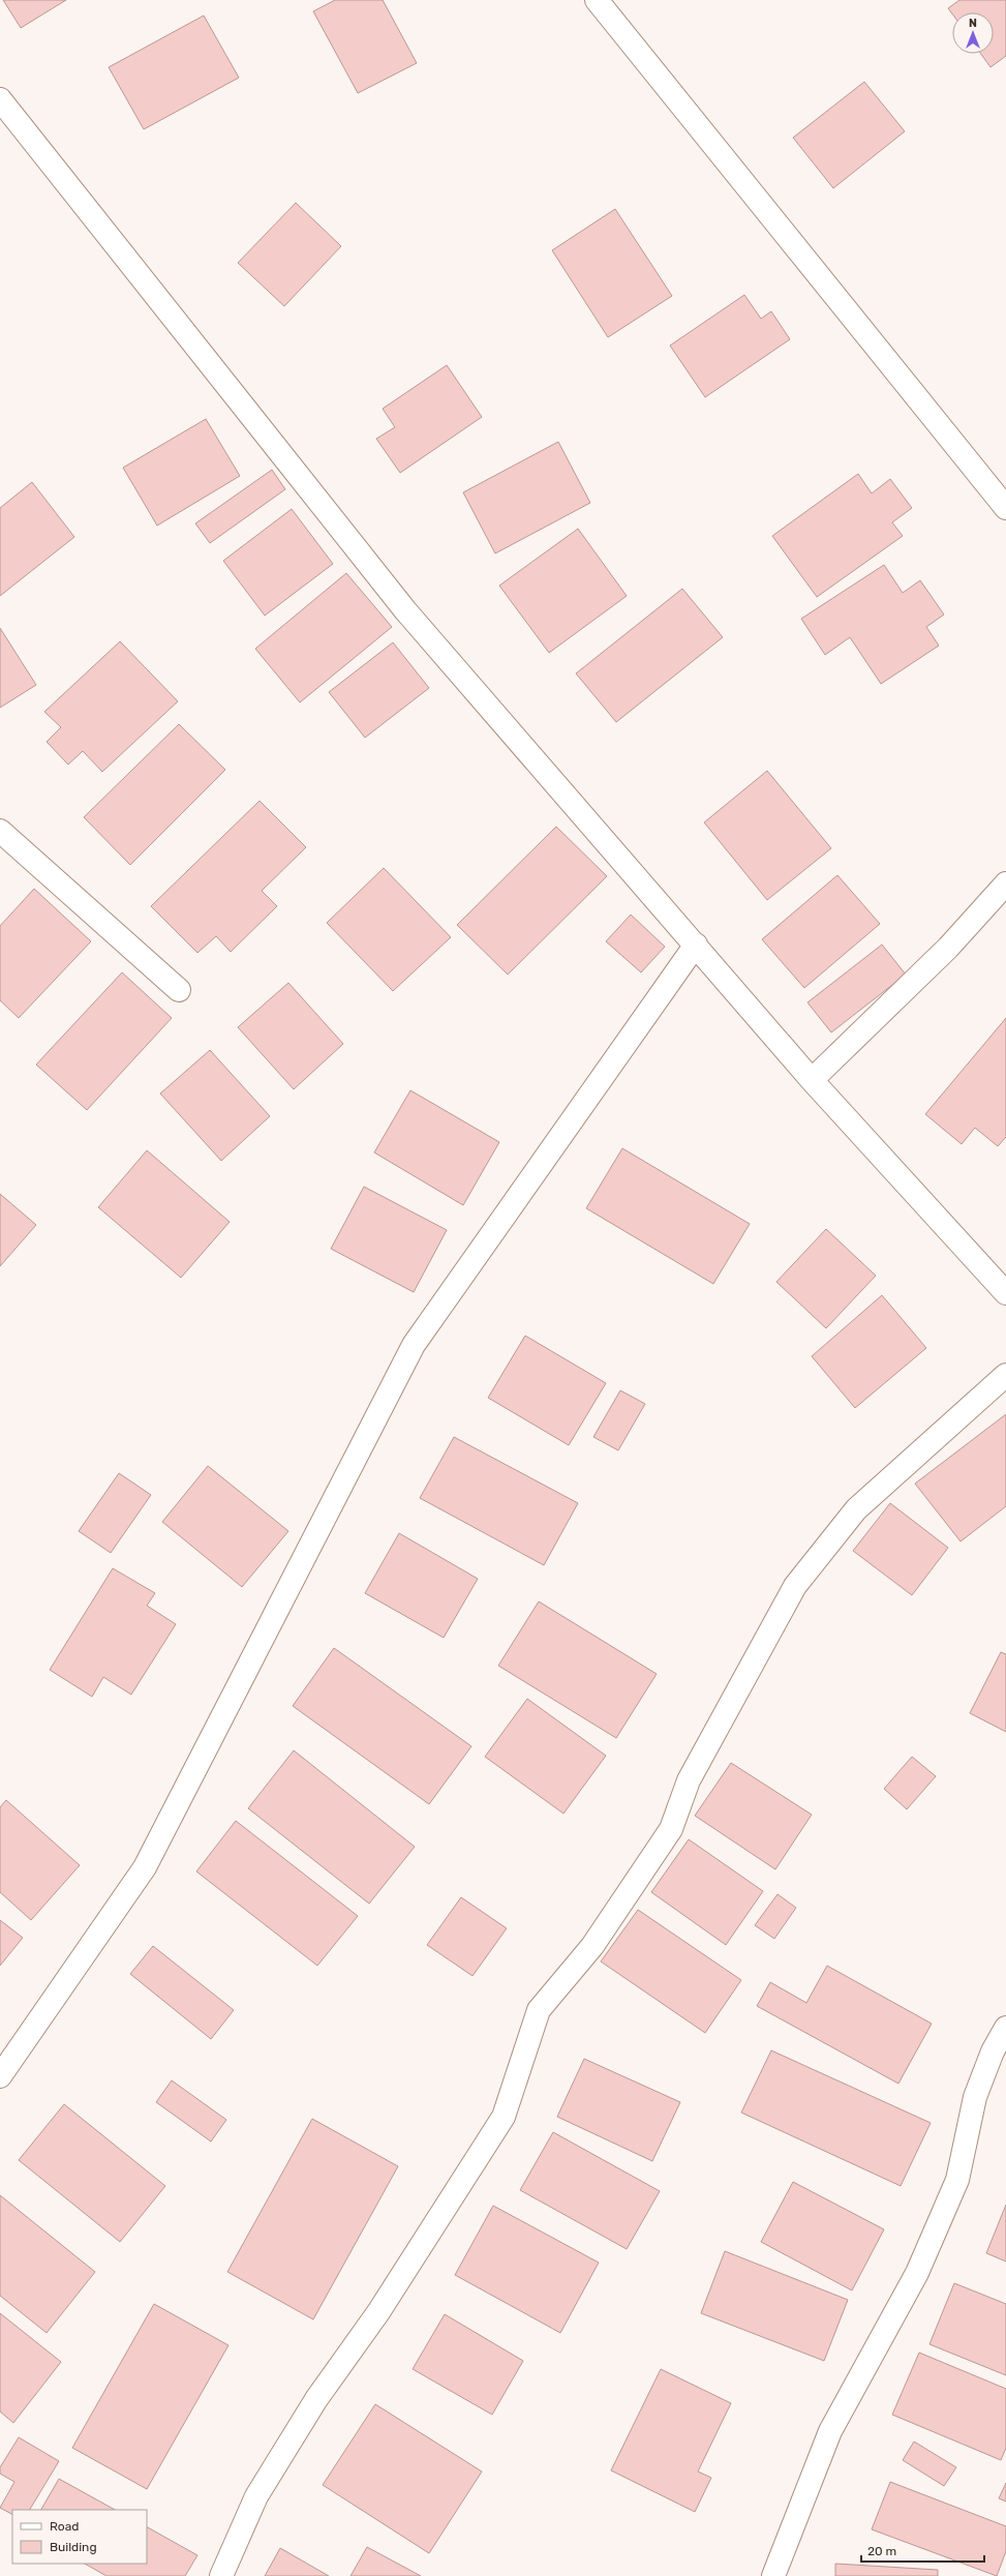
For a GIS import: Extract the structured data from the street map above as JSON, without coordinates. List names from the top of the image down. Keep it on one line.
{"legend":["Road","Building"],"scale_bar":"20 m","north":"top"}
